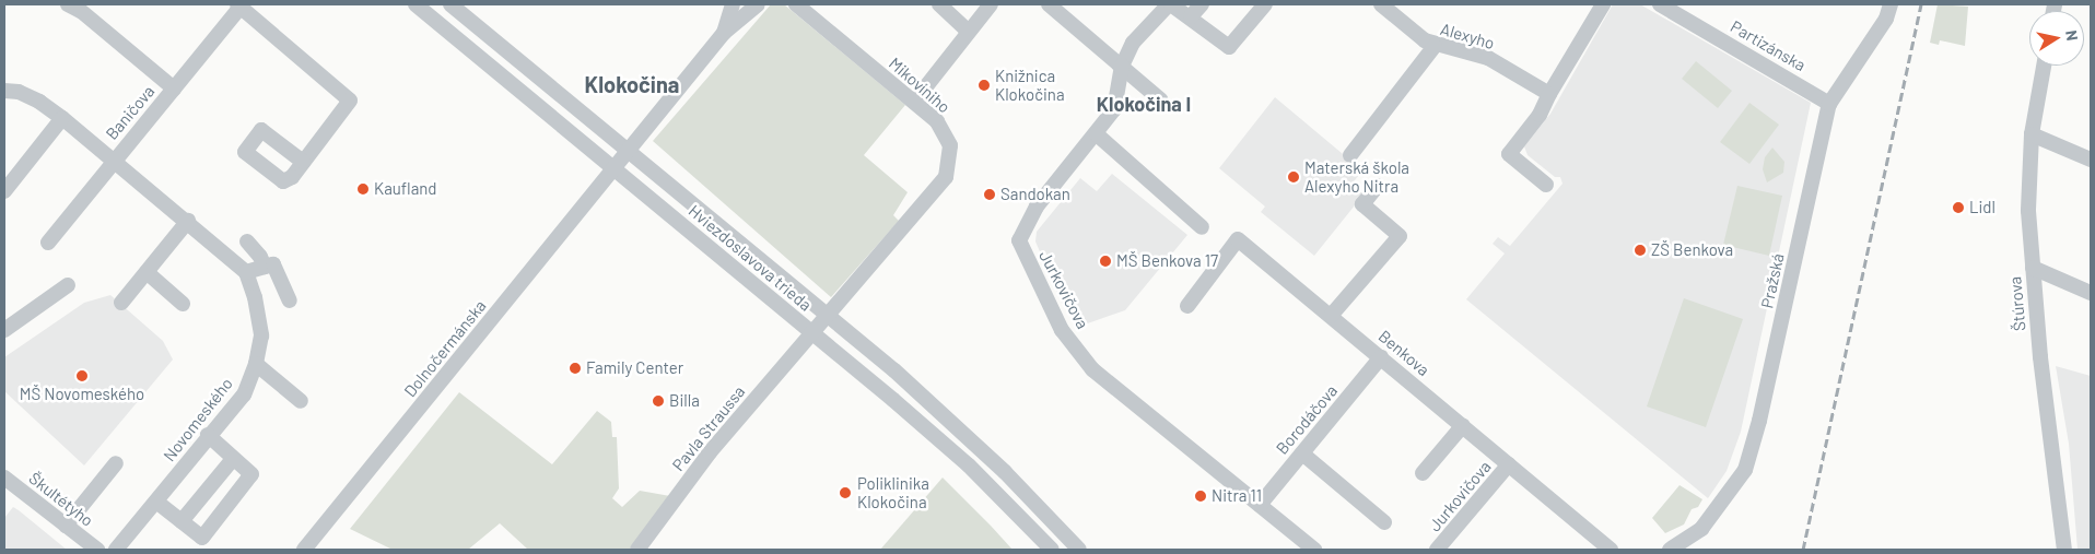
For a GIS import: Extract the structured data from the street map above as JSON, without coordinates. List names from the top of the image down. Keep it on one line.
{"streets":{"street":["Alexyho","Partizánska","Mikovíniho","Baničova","Hviezdoslavova trieda","Pražská","Jurkovičova","Štúrova","Dolnočermánska","Benkova","Novomeského","Borodáčova","Pavla Straussa","Škultétyho"]},"crossings":[["Partizánska","Pražská"],["Mikovíniho","Hviezdoslavova trieda"],["Mikovíniho","Pavla Straussa"],["Baničova","Novomeského"],["Hviezdoslavova trieda","Dolnočermánska"],["Hviezdoslavova trieda","Pavla Straussa"],["Jurkovičova","Benkova"],["Jurkovičova","Borodáčova"],["Benkova","Borodáčova"]],"districts":["Klokočina","Klokočina I"],"places":["Knižnica Klokočina","Materská škola Alexyho Nitra","Kaufland","Sandokan","Lidl","ZŠ Benkova","MŠ Benkova 17","Family Center","MŠ Novomeského","Billa","Poliklinika Klokočina","Nitra 11"],"north":"right"}
